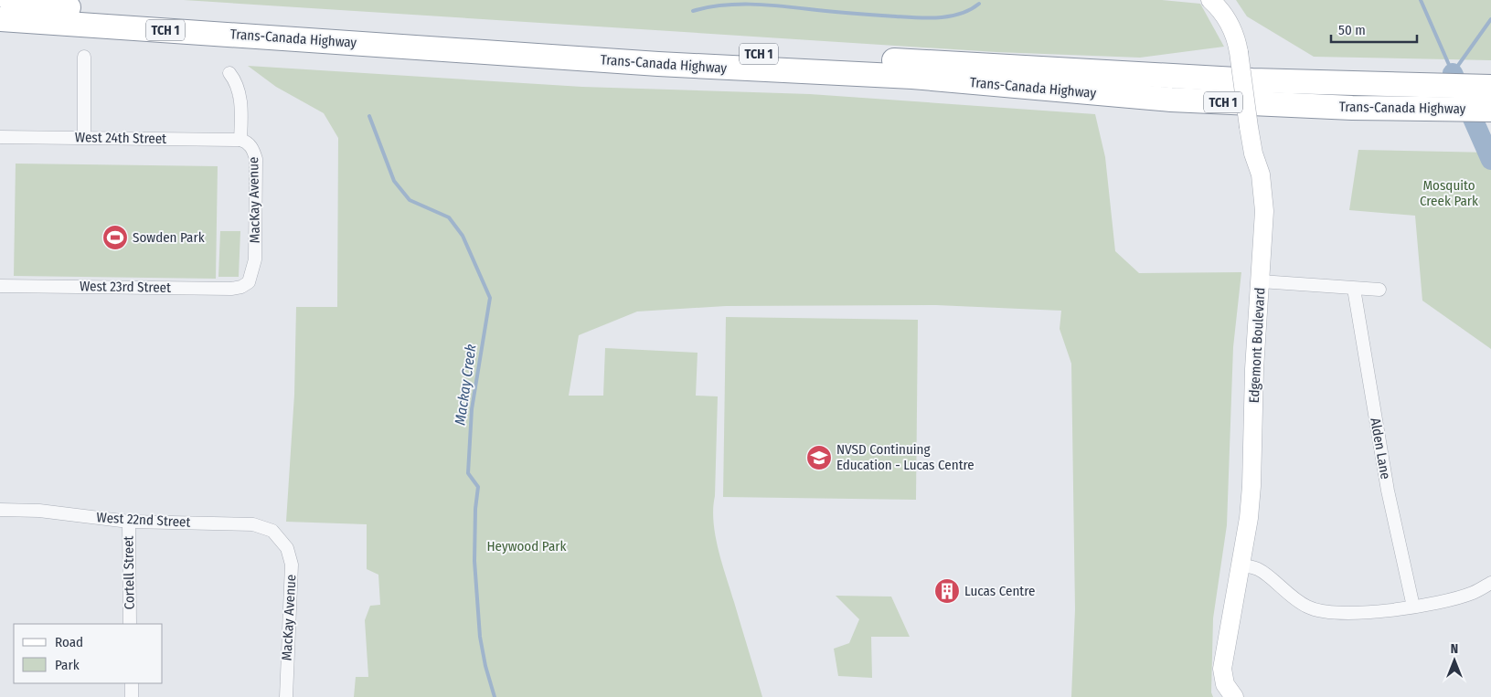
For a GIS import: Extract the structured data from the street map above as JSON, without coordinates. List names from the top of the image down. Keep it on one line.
{"streets":{"highway":["TCH 1","Trans-Canada Highway"],"street":["West 24th Street","MacKay Avenue","West 23rd Street","Edgemont Boulevard","Alden Lane","West 22nd Street","Cortell Street"]},"crossings":[["West 24th Street","MacKay Avenue"],["MacKay Avenue","West 23rd Street"],["MacKay Avenue","West 22nd Street"],["West 22nd Street","Cortell Street"]],"water":["Mackay Creek"],"parks":["Mosquito Creek Park","Heywood Park"],"places":{"sports":["Sowden Park"],"school or university":["NVSD Continuing Education - Lucas Centre"],"building":["Lucas Centre"]},"legend":["Road","Park"],"scale_bar":"50 m","north":"top"}
